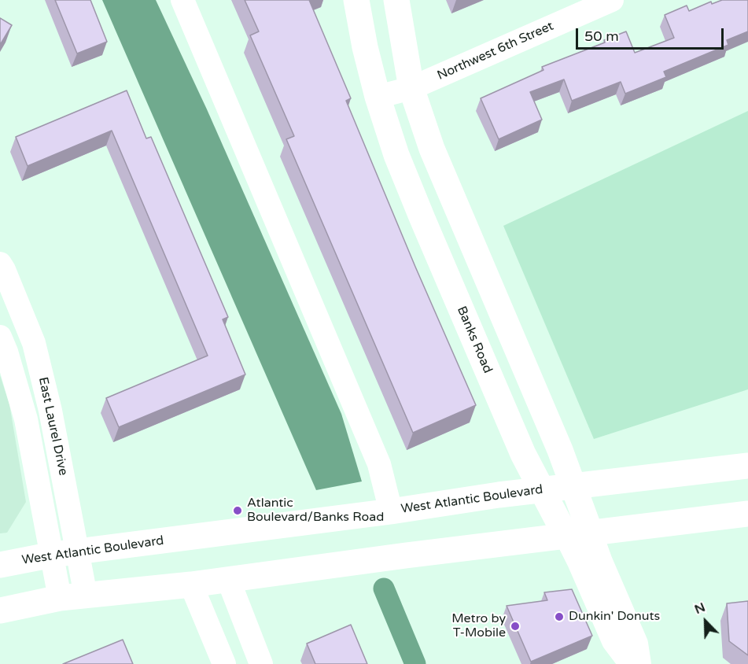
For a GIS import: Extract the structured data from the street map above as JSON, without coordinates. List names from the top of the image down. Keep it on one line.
{"streets":{"main road":["Banks Road","West Atlantic Boulevard"],"street":["Northwest 6th Street","East Laurel Drive"]},"crossings":[["Northwest 6th Street","Banks Road"],["Banks Road","West Atlantic Boulevard"],["East Laurel Drive","West Atlantic Boulevard"]],"places":["Atlantic Boulevard/Banks Road","Dunkin' Donuts","Metro by T-Mobile"],"scale_bar":"50 m","north":"top left"}
